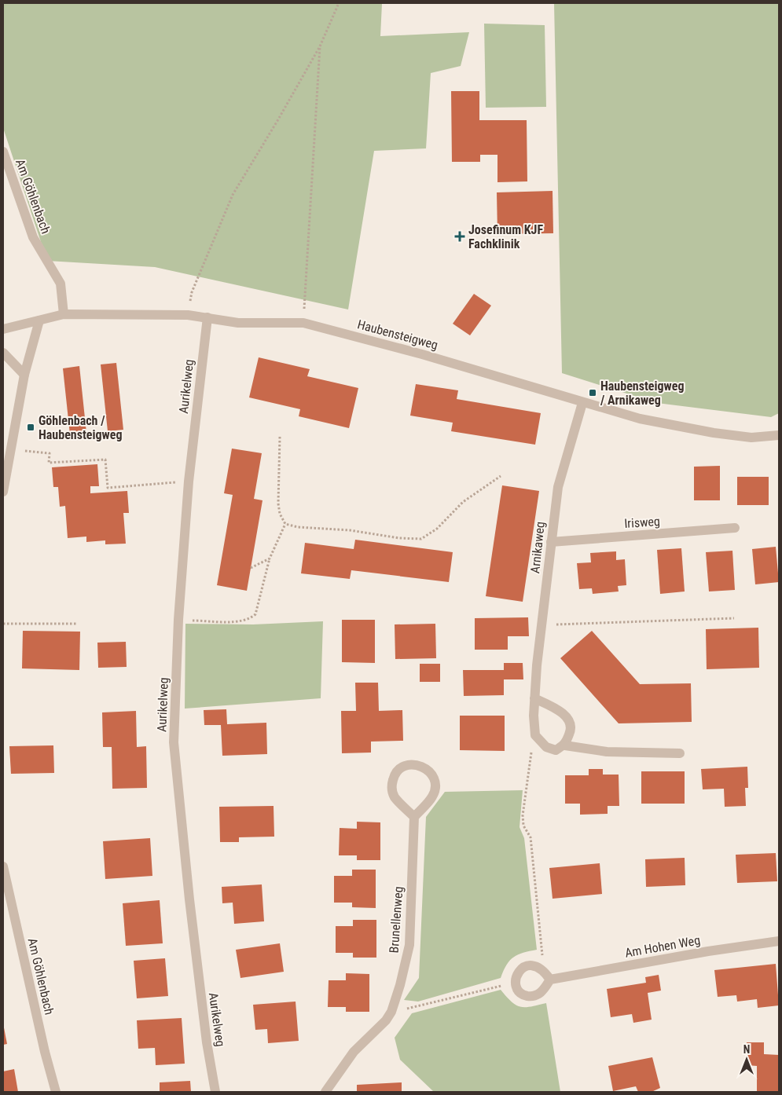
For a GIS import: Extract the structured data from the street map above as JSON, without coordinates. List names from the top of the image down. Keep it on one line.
{"streets":{"street":["Am Göhlenbach","Haubensteigweg","Aurikelweg","Irisweg","Arnikaweg","Brunellenweg","Am Hohen Weg"]},"crossings":[["Am Göhlenbach","Haubensteigweg"],["Haubensteigweg","Aurikelweg"],["Haubensteigweg","Arnikaweg"],["Irisweg","Arnikaweg"]],"places":{"health":["Josefinum KJF Fachklinik"],"transit":["Haubensteigweg / Arnikaweg","Göhlenbach / Haubensteigweg"]},"north":"top"}
